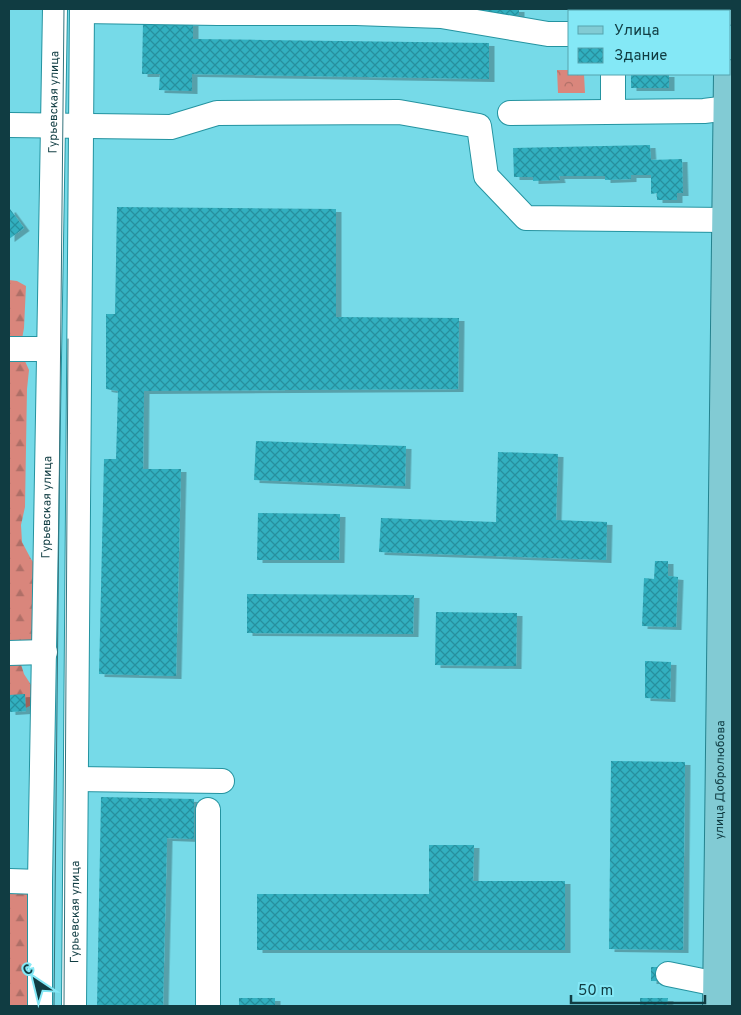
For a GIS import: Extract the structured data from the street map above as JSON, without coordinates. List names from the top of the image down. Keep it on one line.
{"streets":{"main road":["улица Добролюбова"],"street":["Гурьевская улица"]},"legend":["Улица","Здание"],"scale_bar":"50 m","north":"top left"}
